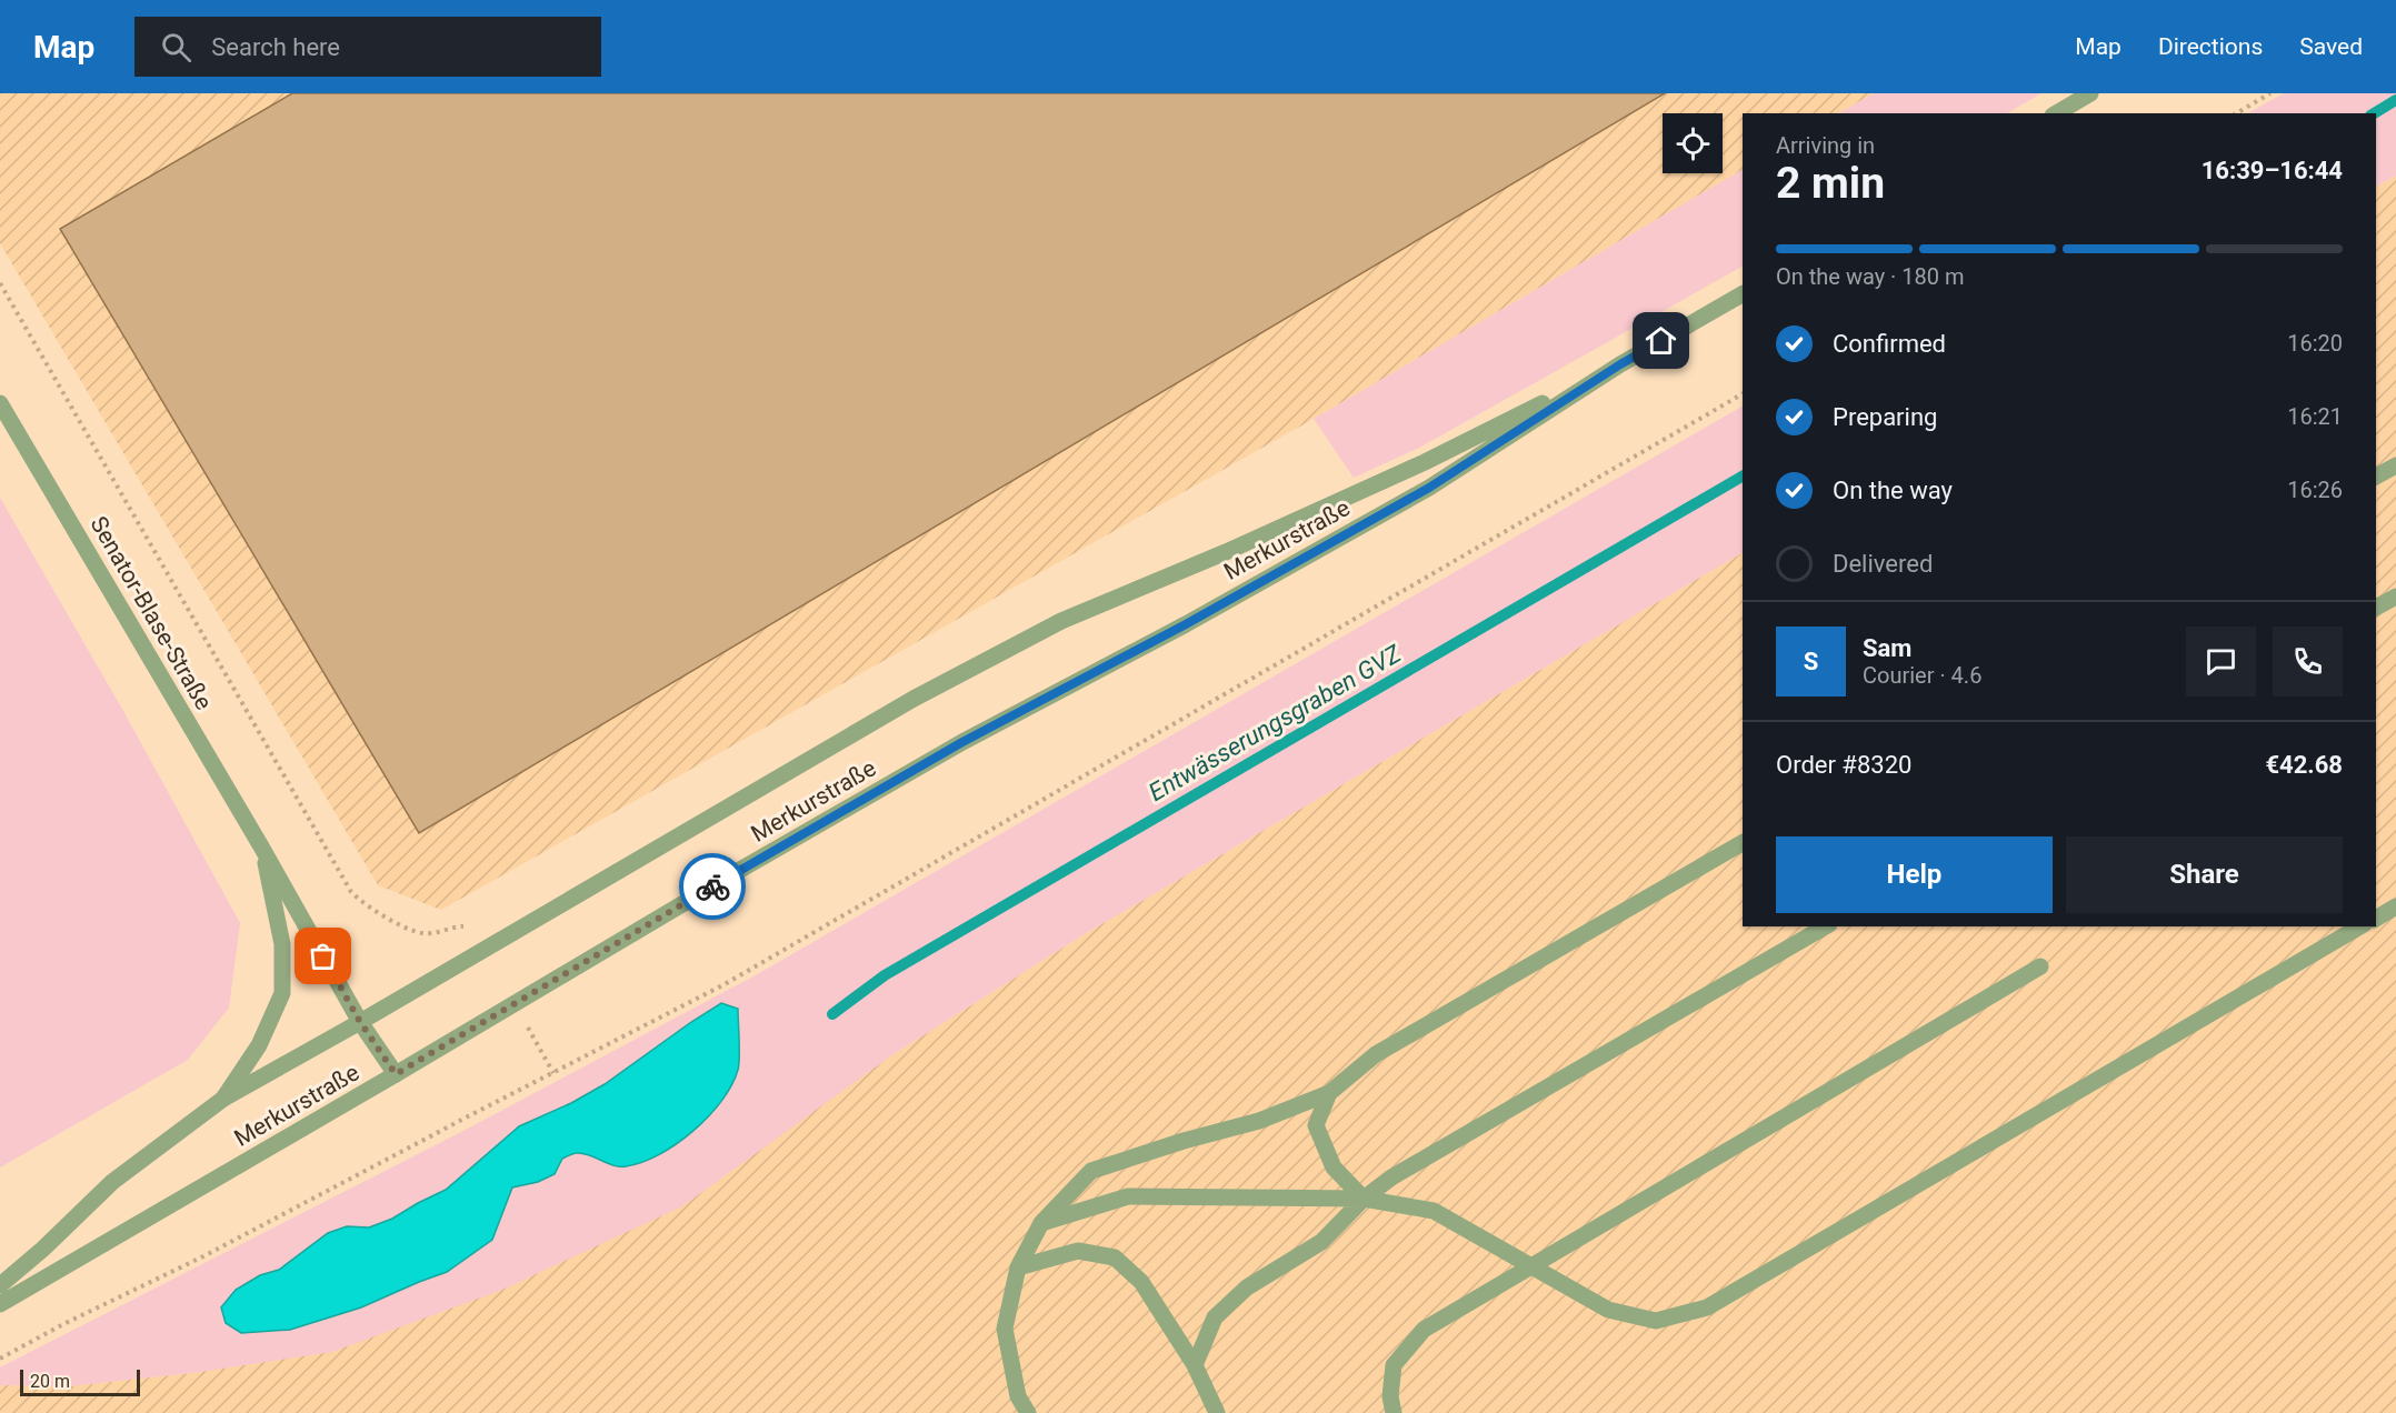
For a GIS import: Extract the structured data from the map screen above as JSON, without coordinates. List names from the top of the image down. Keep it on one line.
{"streets":{"street":["Merkurstraße","Senator-Blase-Straße"]},"crossings":[["Merkurstraße","Senator-Blase-Straße"]],"water":["Entwässerungsgraben GVZ"],"scale_bar":"20 m","page":{"header":"Map","search":"Search here","nav":["Map","Directions","Saved"],"heading":["2 min","Arriving in","16:39–16:44"],"panel":["Sam","Courier · 4.6","Order #8320","€42.68"],"bar":"On the way · 180 m","list":[["Confirmed","16:20"],["Preparing","16:21"],["On the way","16:26"],"Delivered"],"round":"S","buttons":["Help","Share"],"scale":"20 m"}}
